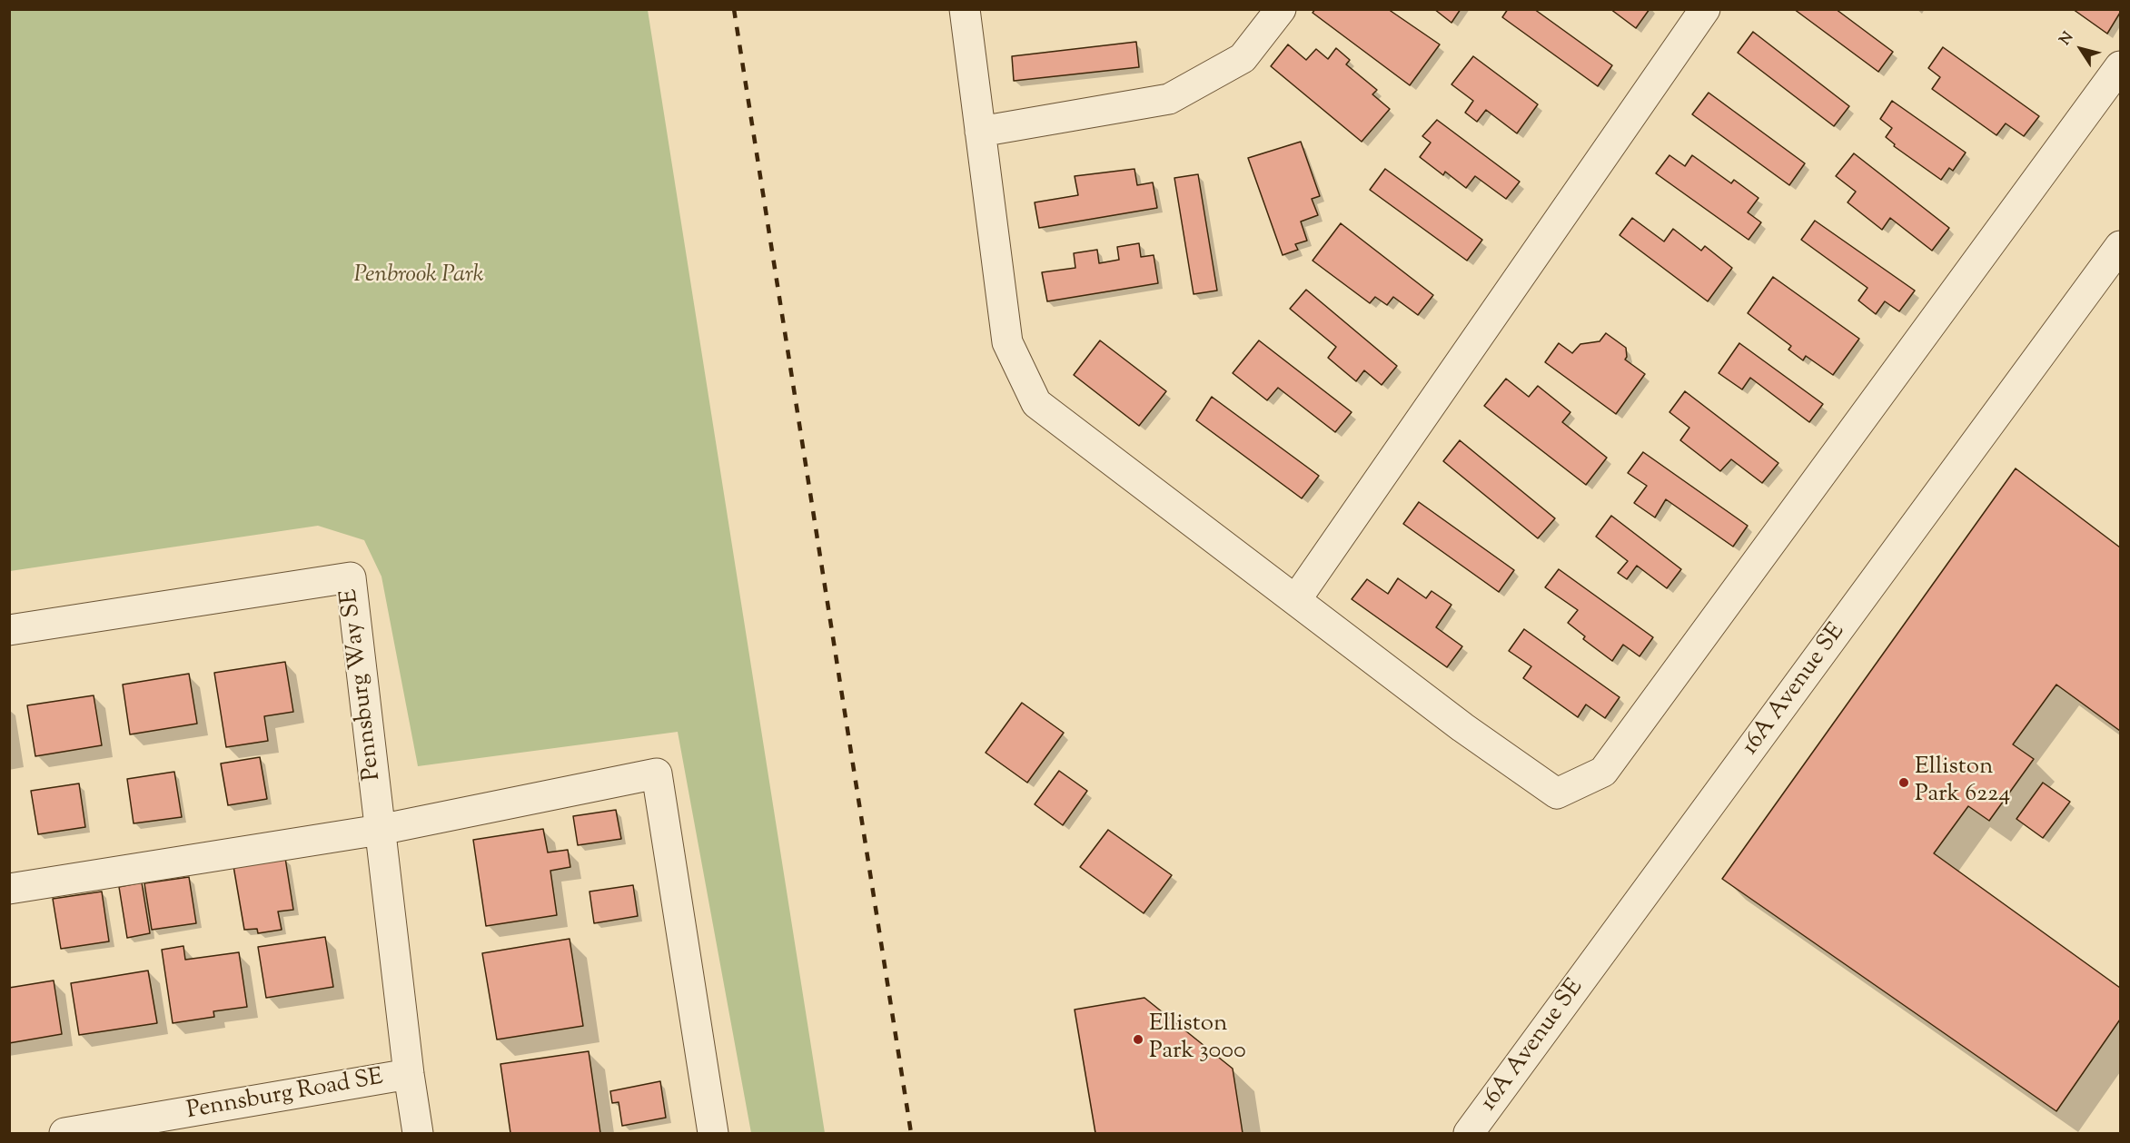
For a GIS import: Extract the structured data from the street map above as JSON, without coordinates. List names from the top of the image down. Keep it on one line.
{"streets":{"street":["Pennsburg Way SE","16A Avenue SE","Pennsburg Road SE"]},"crossings":[["Pennsburg Way SE","Pennsburg Road SE"]],"parks":["Penbrook Park"],"places":["Elliston Park 6224","Elliston Park 3000"],"north":"top left"}
